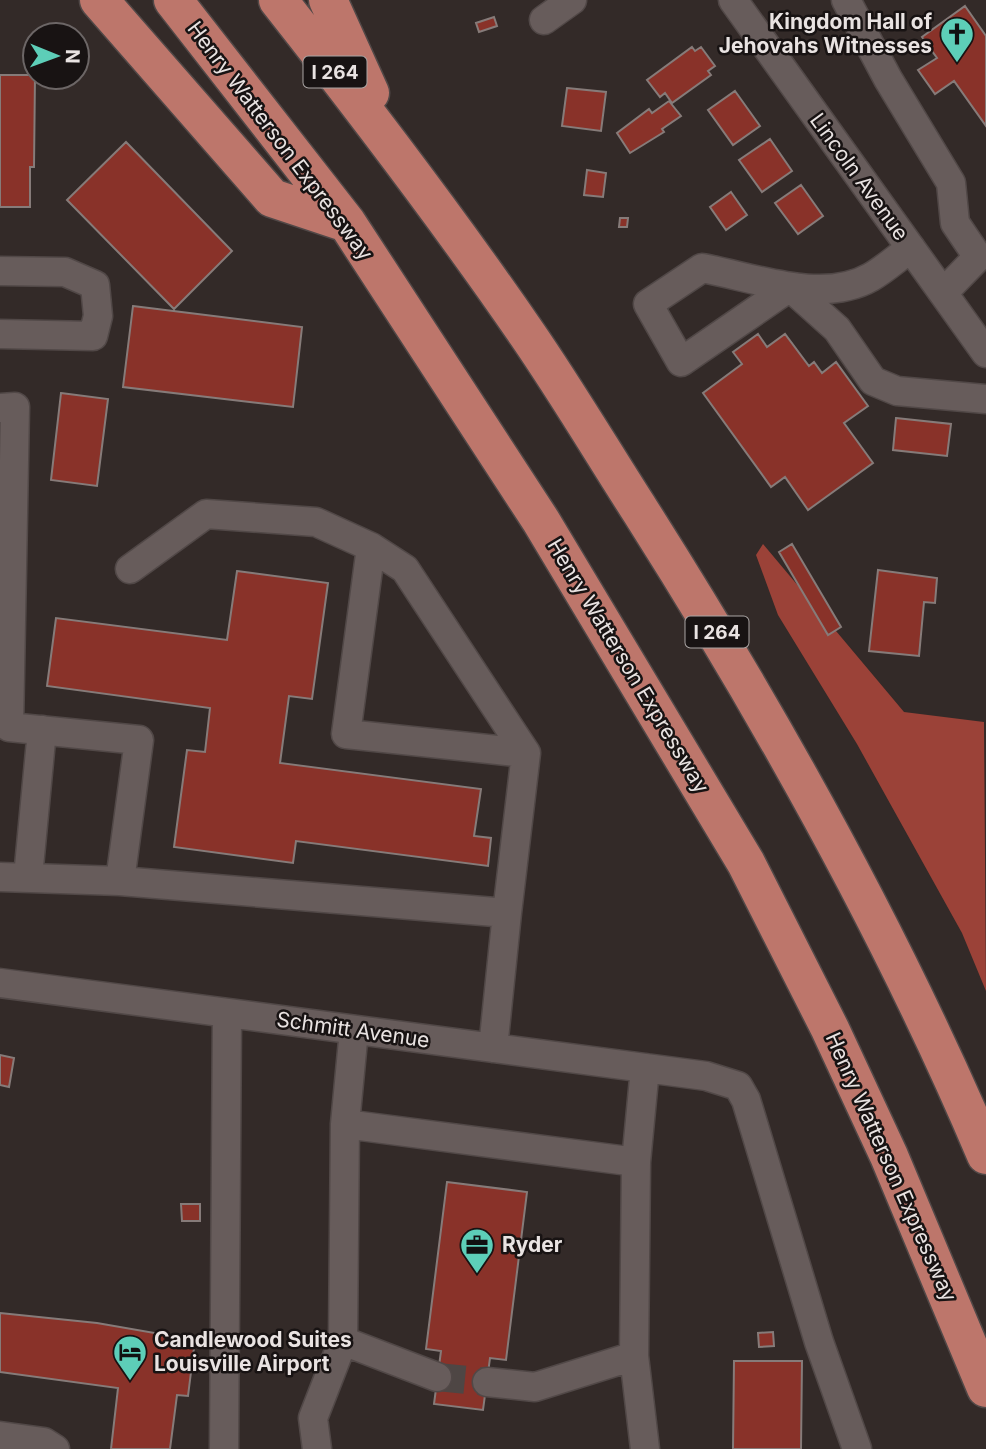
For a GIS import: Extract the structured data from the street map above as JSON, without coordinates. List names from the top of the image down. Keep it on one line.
{"streets":{"highway":["I 264","Henry Watterson Expressway"],"street":["Lincoln Avenue","Schmitt Avenue"]},"places":{"church":["Kingdom Hall of Jehovahs Witnesses"],"office":["Ryder"],"hotel":["Candlewood Suites Louisville Airport"]},"north":"right"}
